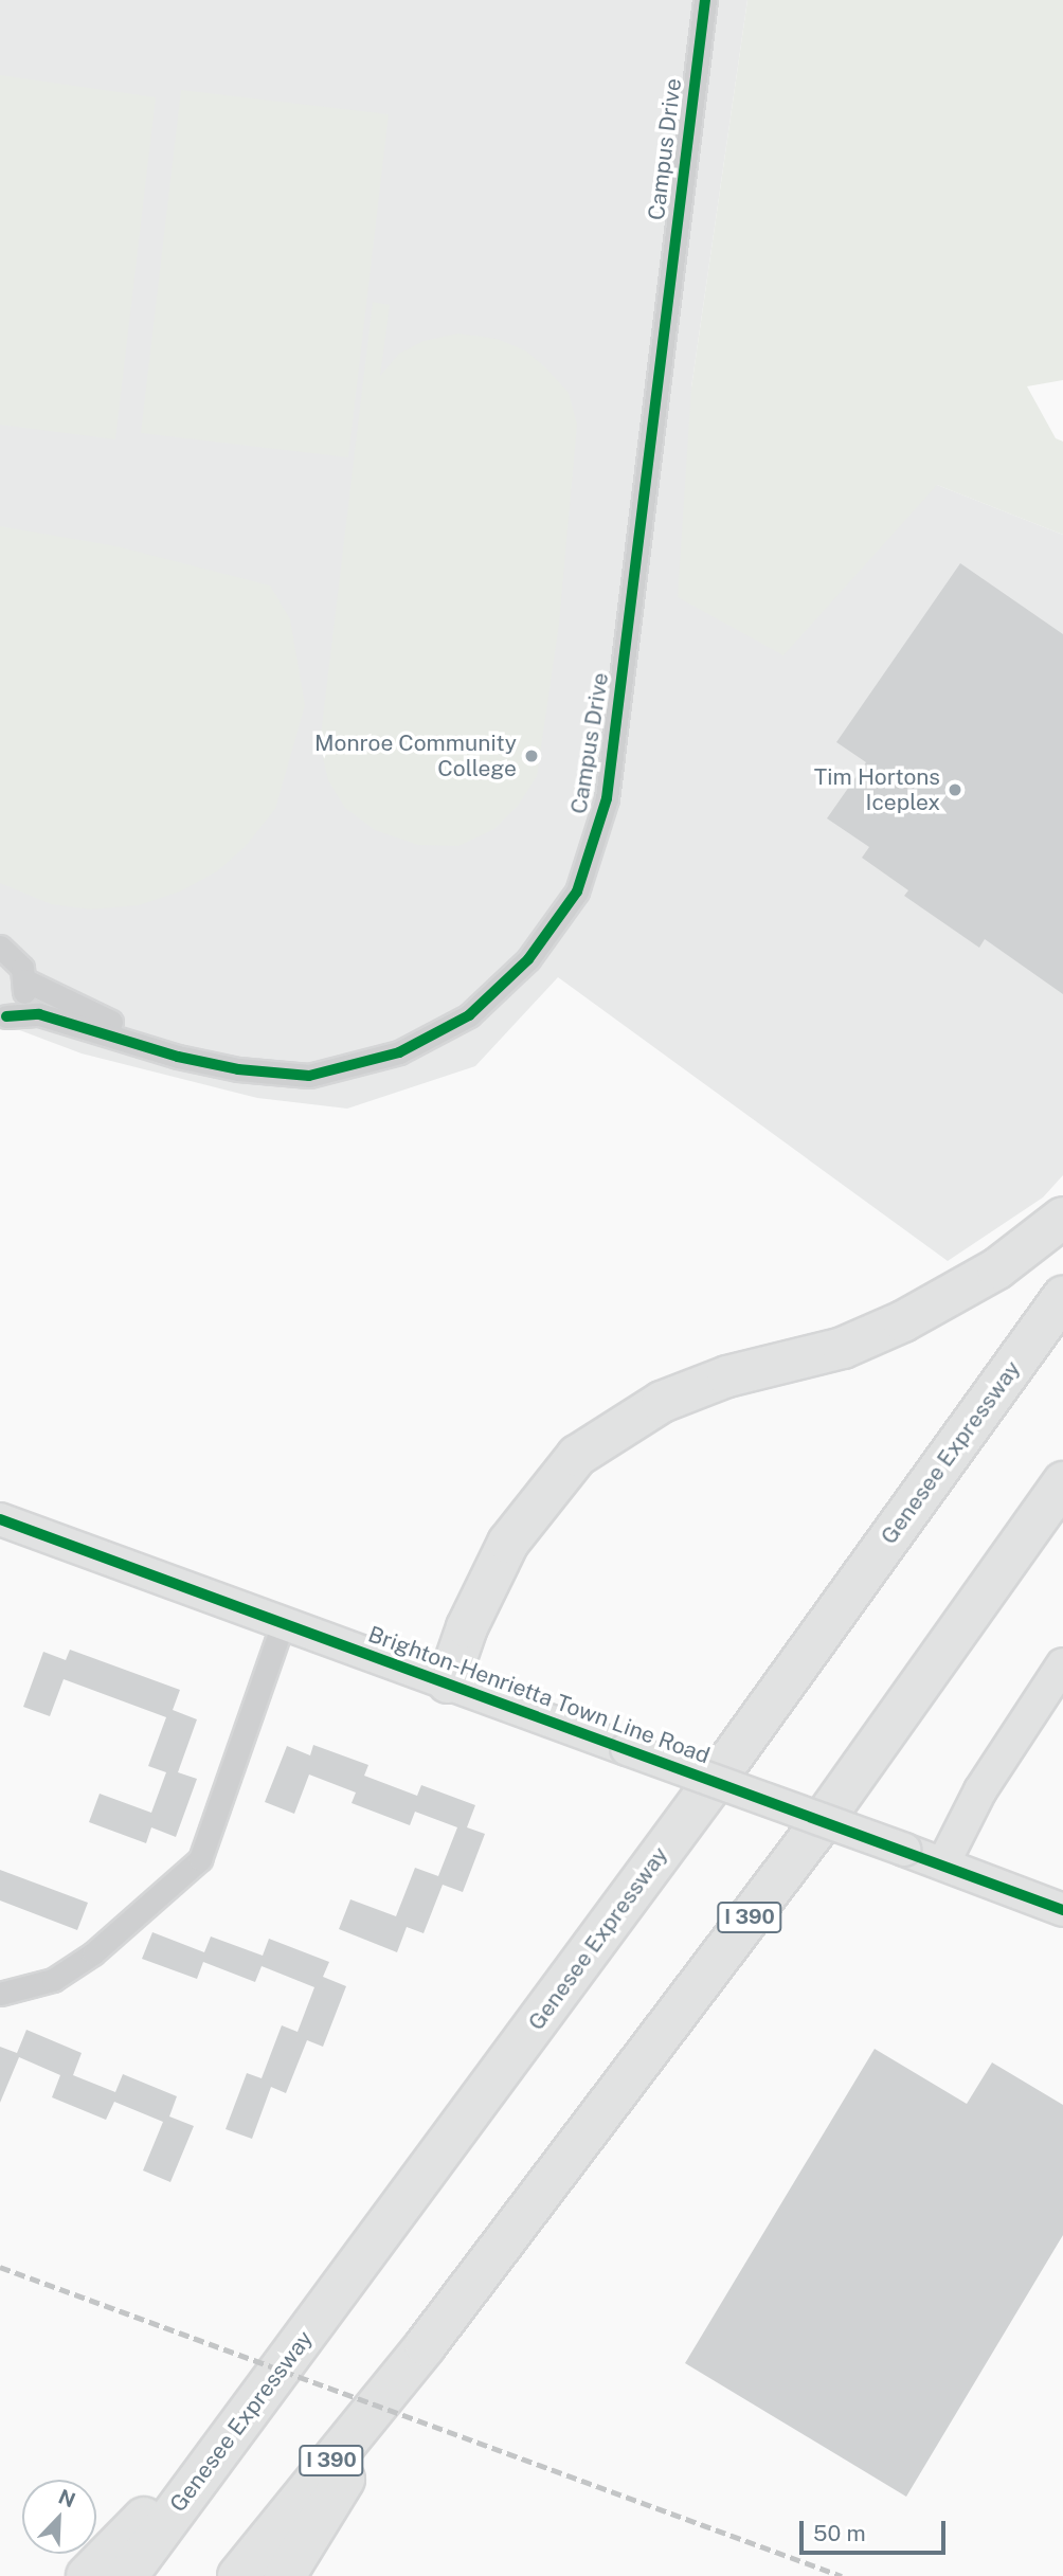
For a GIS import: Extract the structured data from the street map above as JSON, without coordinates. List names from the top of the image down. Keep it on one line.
{"streets":{"highway":["Genesee Expressway","I 390"],"street":["Campus Drive","Brighton-Henrietta Town Line Road"]},"places":["Monroe Community College","Tim Hortons Iceplex"],"scale_bar":"50 m","north":"top right"}
